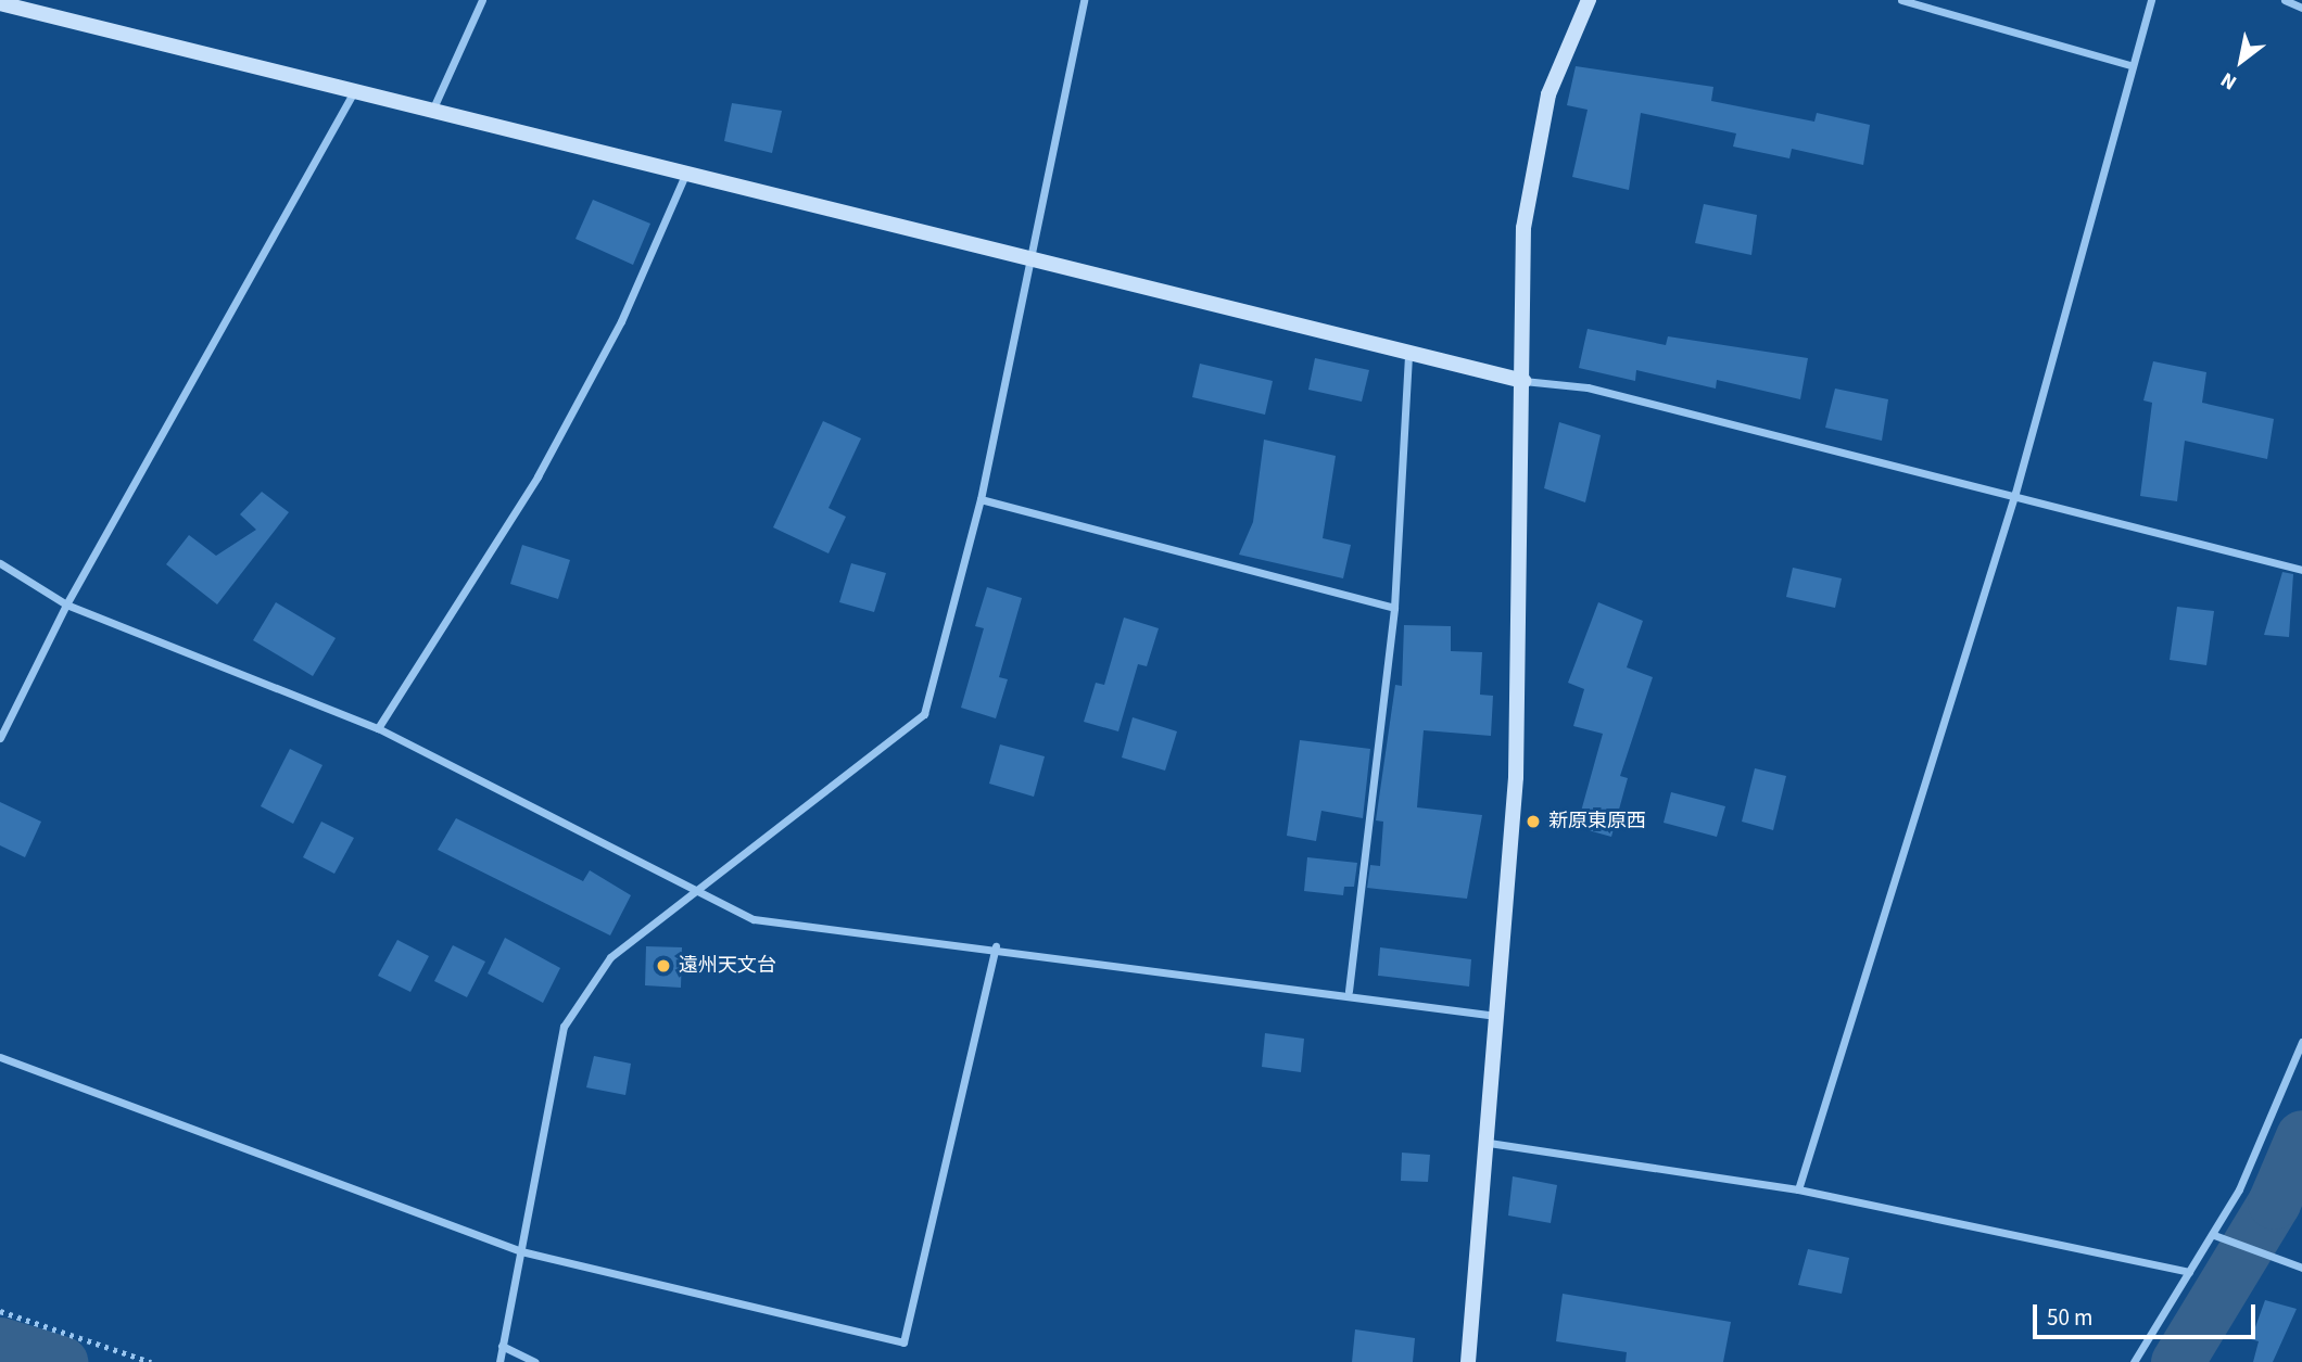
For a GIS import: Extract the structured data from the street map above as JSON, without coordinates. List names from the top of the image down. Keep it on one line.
{"places":["新原東原西","遠州天文台"],"scale_bar":"50 m","north":"bottom left"}
